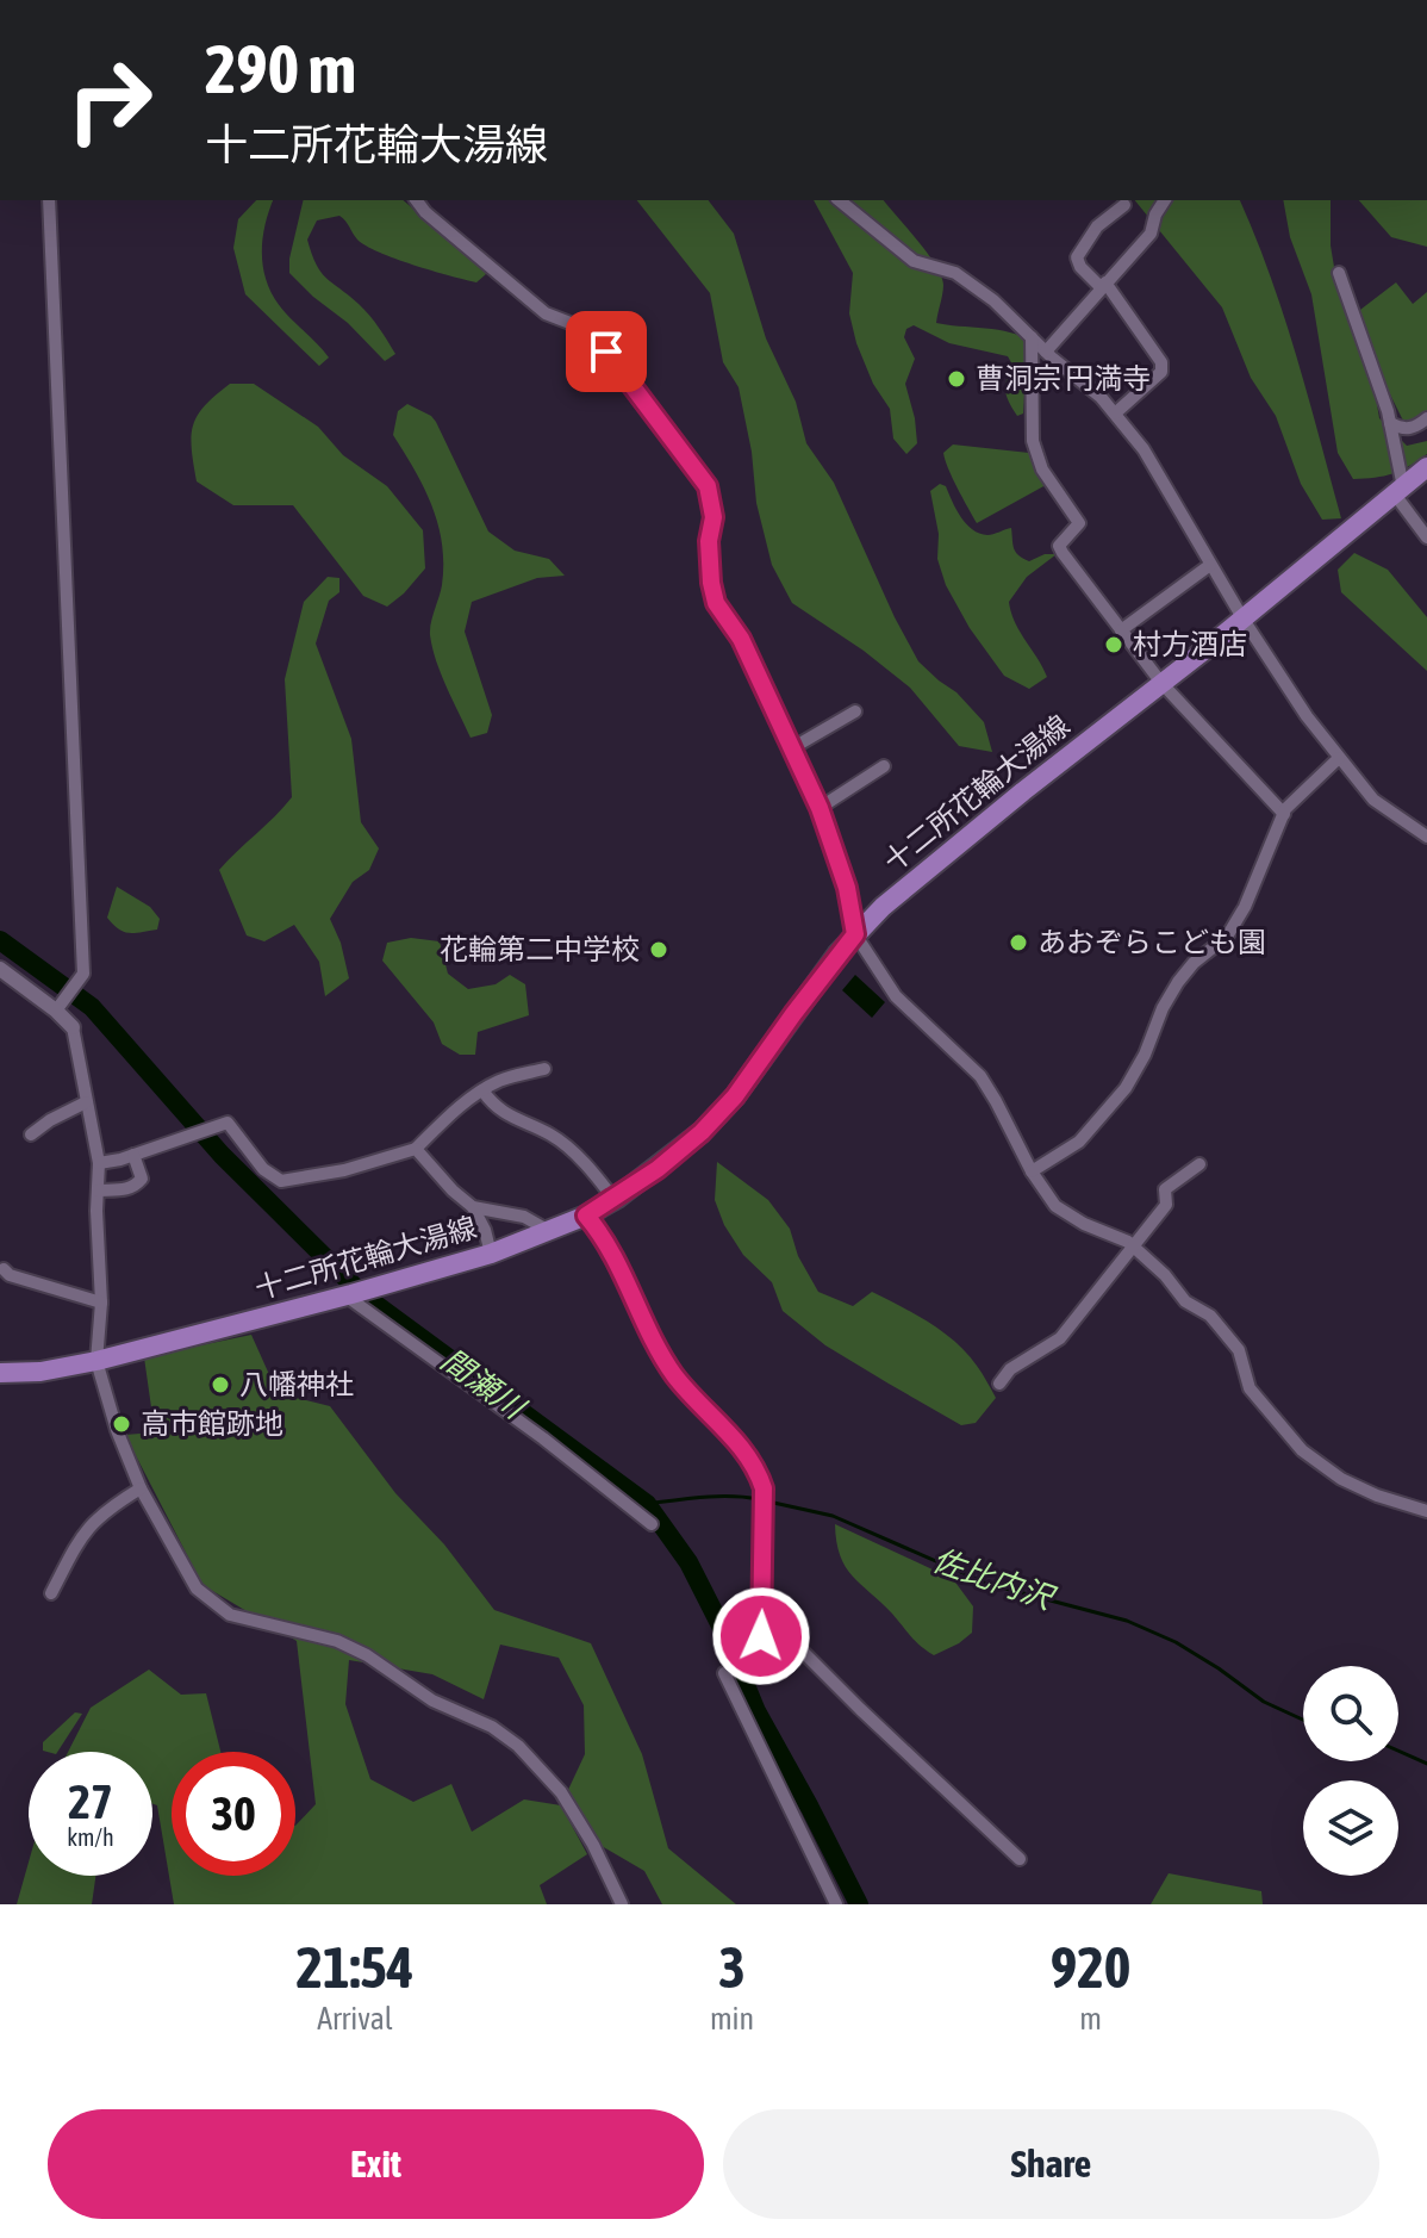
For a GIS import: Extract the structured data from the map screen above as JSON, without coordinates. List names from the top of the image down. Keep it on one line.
{"streets":{"main road":["十二所花輪大湯線"]},"water":["間瀬川","佐比内沢"],"places":["曹洞宗 円満寺","村方酒店","あおぞらこども園","花輪第二中学校","八幡神社","高市館跡地"],"page":{"turn":["290 m","十二所花輪大湯線"],"speed":"27 km/h","limit":"30","eta":["21:54","Arrival","3","min","920","m"],"buttons":["Exit","Share"]}}
